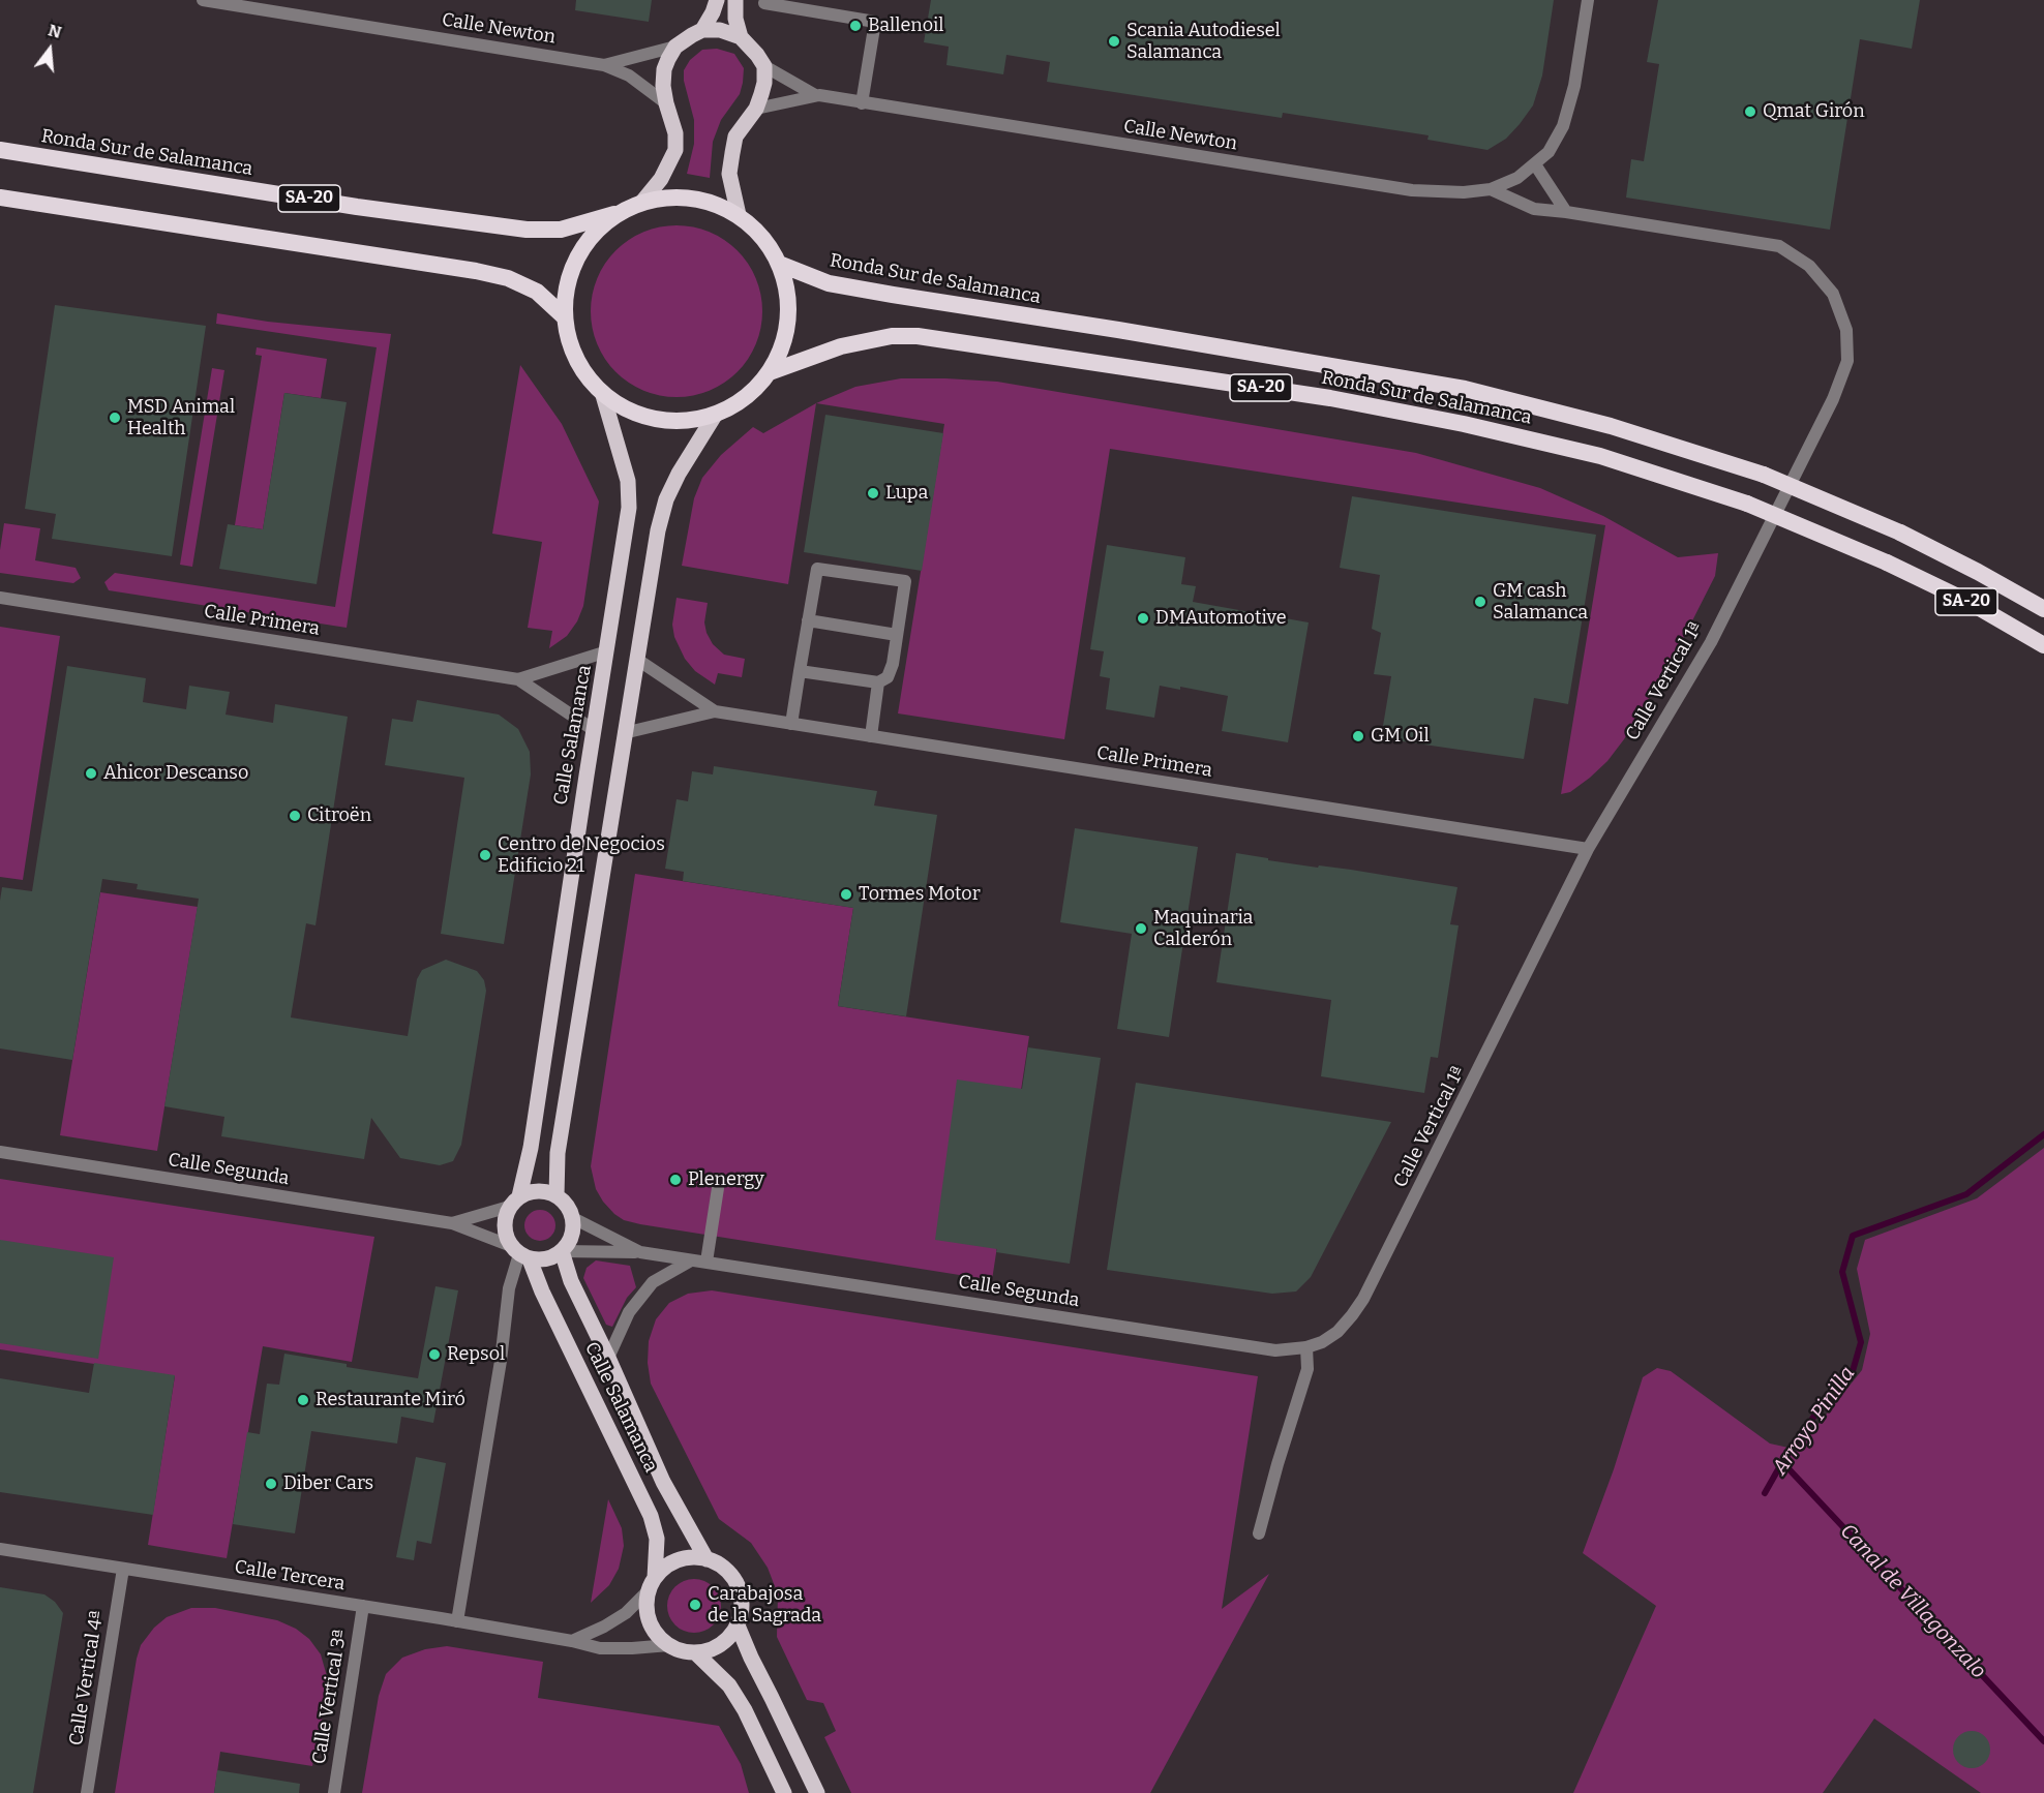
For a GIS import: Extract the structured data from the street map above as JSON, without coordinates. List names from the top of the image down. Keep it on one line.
{"streets":{"highway":["Ronda Sur de Salamanca","SA-20"],"main road":["Calle Salamanca"],"street":["Calle Newton","Calle Primera","Calle Vertical 1ª","Calle Segunda","Calle Tercera","Calle Vertical 4ª","Calle Vertical 3ª"]},"crossings":[["Calle Newton","Calle Vertical 1ª"],["Ronda Sur de Salamanca","SA-20"],["Ronda Sur de Salamanca","Calle Salamanca"],["Calle Primera","Calle Vertical 1ª"],["Calle Primera","Calle Salamanca"],["Calle Vertical 1ª","Calle Segunda"],["Calle Salamanca","Calle Segunda"],["Calle Salamanca","Calle Tercera"],["Calle Tercera","Calle Vertical 4ª"],["Calle Tercera","Calle Vertical 3ª"]],"water":["Arroyo Pinilla","Canal de Villagonzalo"],"places":["Ballenoil","Scania Autodiesel Salamanca","Qmat Girón","MSD Animal Health","Lupa","GM cash Salamanca","DMAutomotive","GM Oil","Ahicor Descanso","Citroën","Centro de Negocios Edificio 21","Tormes Motor","Maquinaria Calderón","Plenergy","Repsol","Restaurante Miró","Diber Cars","Carabajosa de la Sagrada"],"north":"top"}
